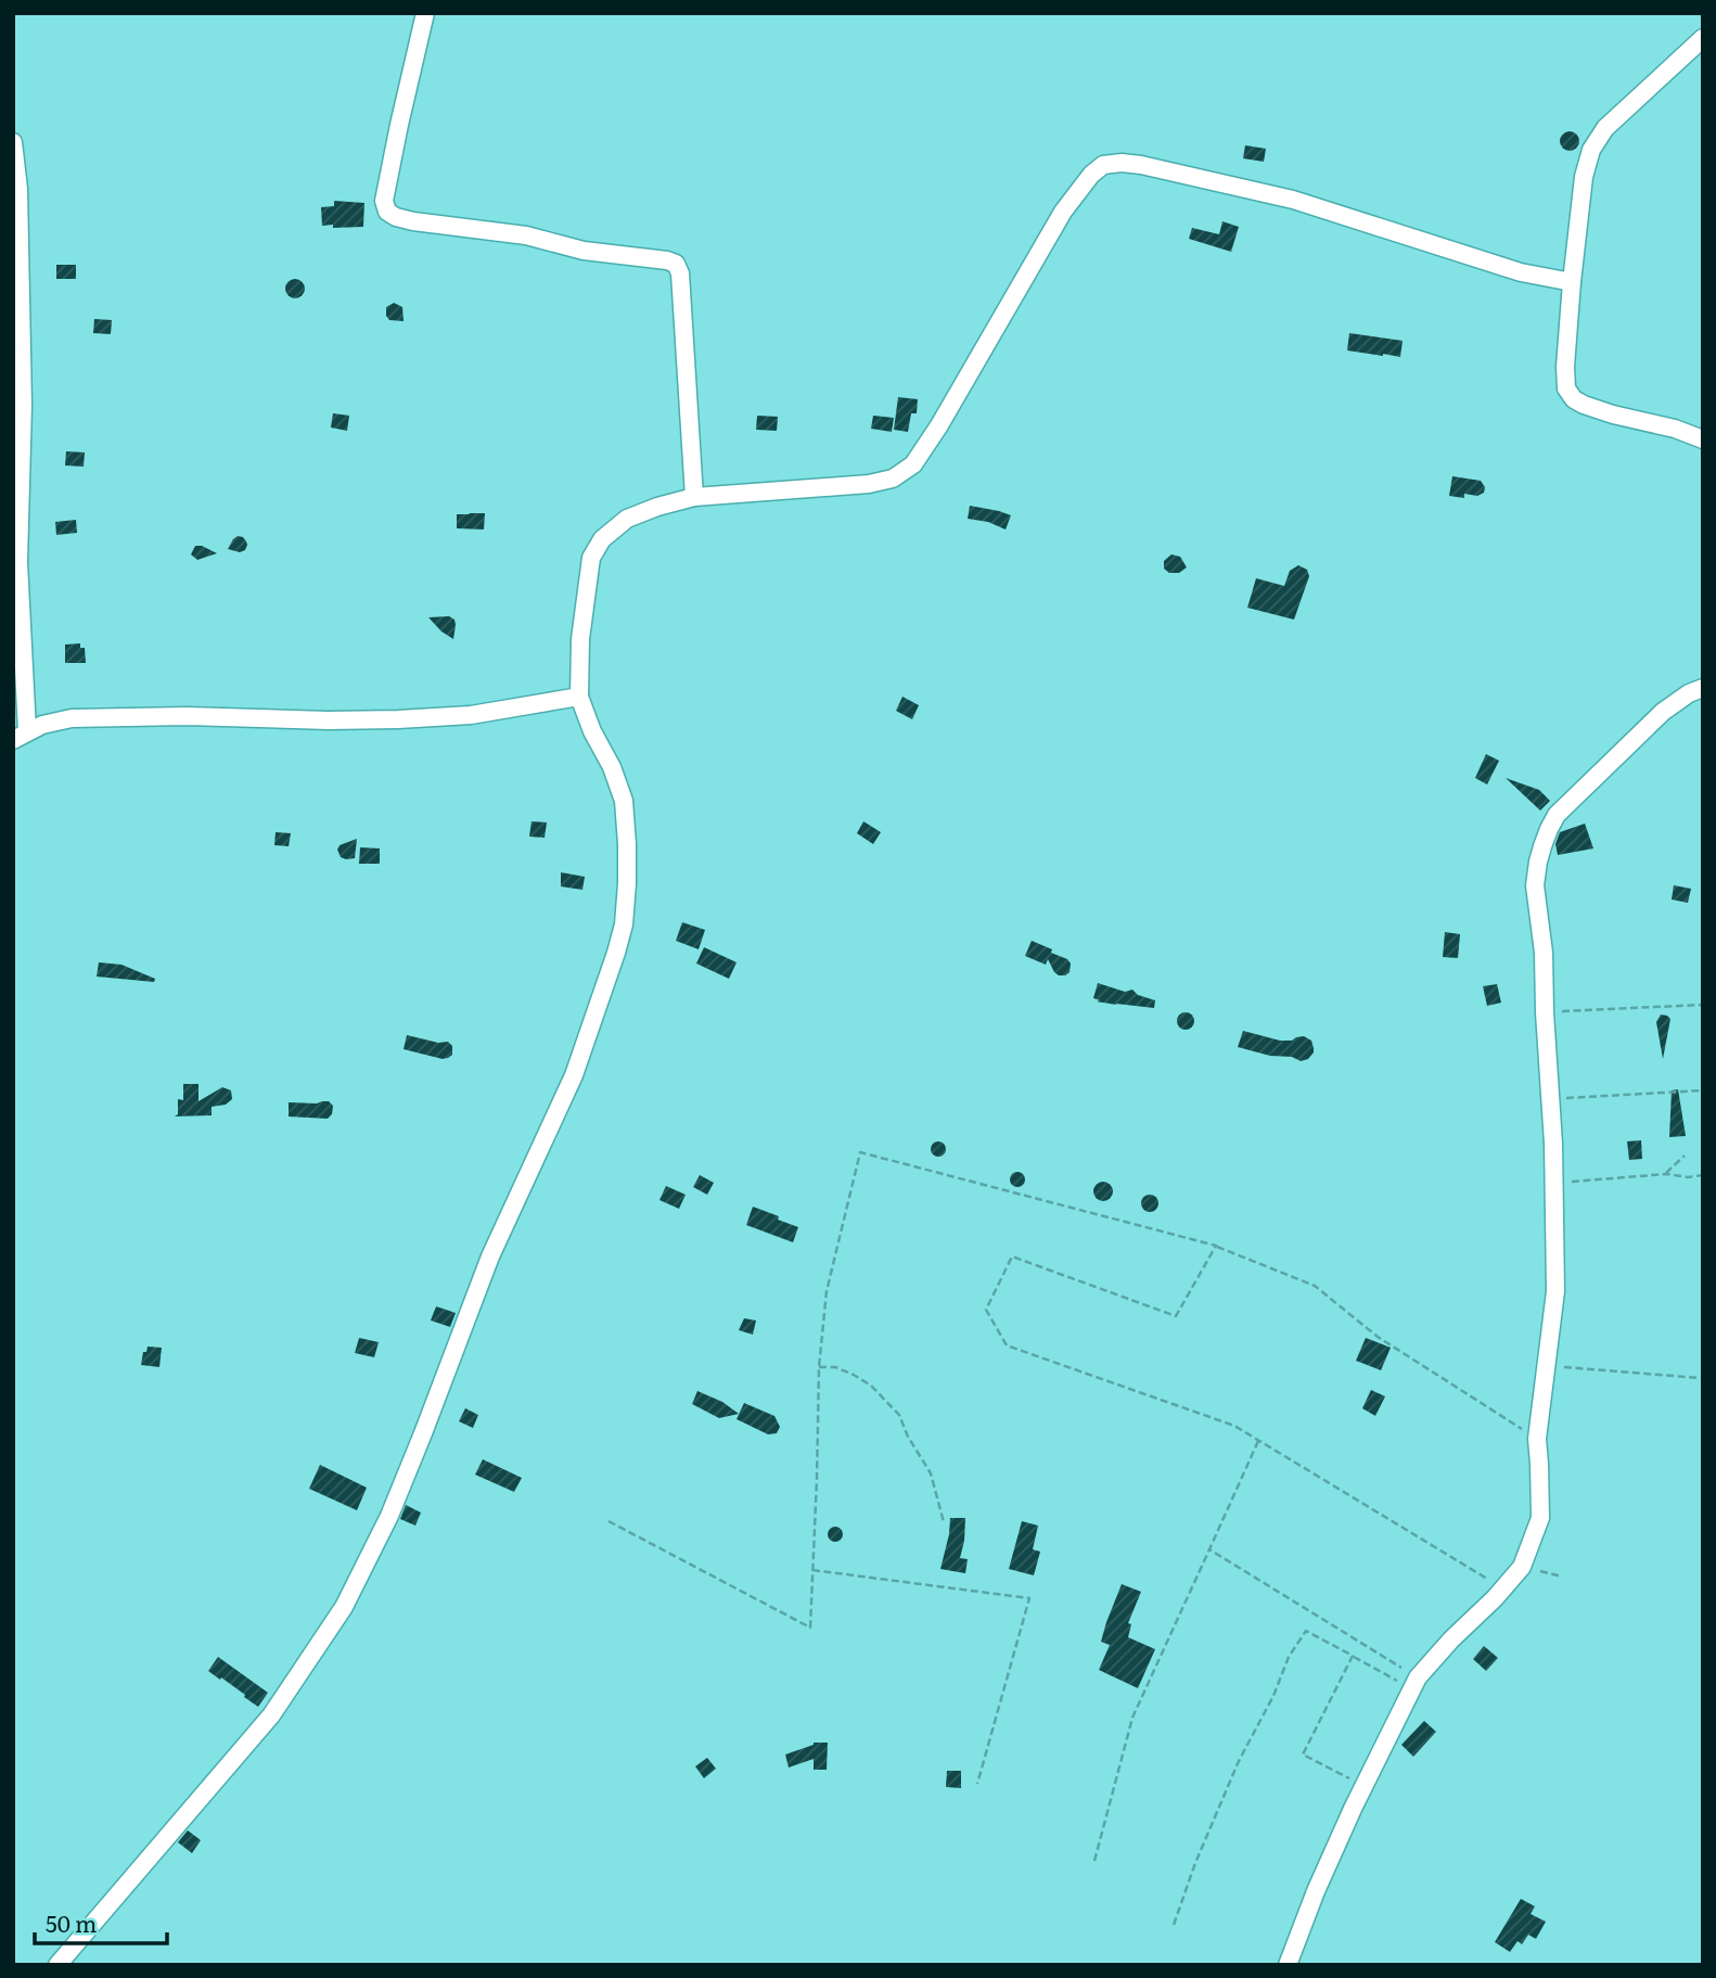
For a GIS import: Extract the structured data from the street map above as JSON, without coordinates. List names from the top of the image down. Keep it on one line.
{"scale_bar":"50 m"}
